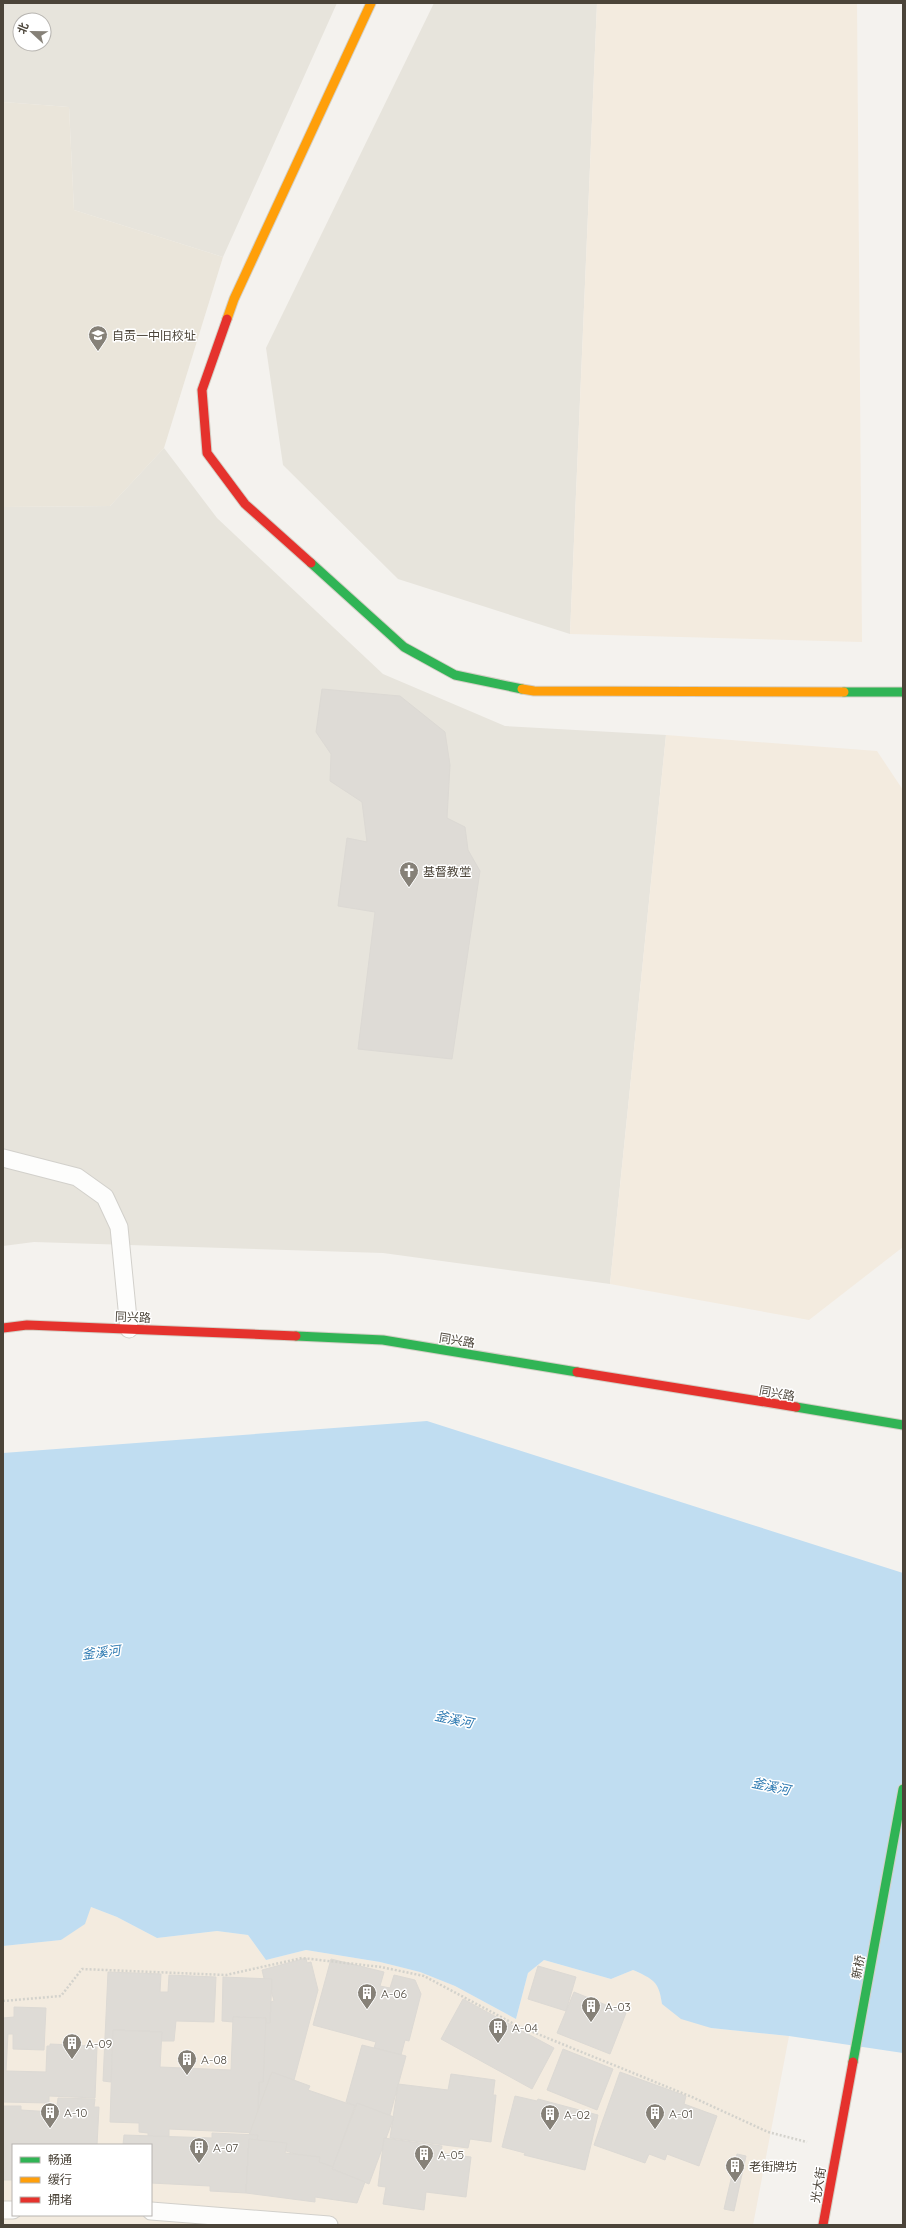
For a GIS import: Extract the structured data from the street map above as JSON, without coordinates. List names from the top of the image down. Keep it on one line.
{"streets":{"main road":["同兴路","新桥","光大街"]},"crossings":[["新桥","光大街"]],"water":["釜溪河"],"places":{"school or university":["自贡一中旧校址"],"church":["基督教堂"],"building":["A-06","A-03","A-04","A-09","A-08","A-10","A-01","A-02","A-07","A-05","老街牌坊"]},"legend":["畅通","缓行","拥堵"],"north":"left"}
